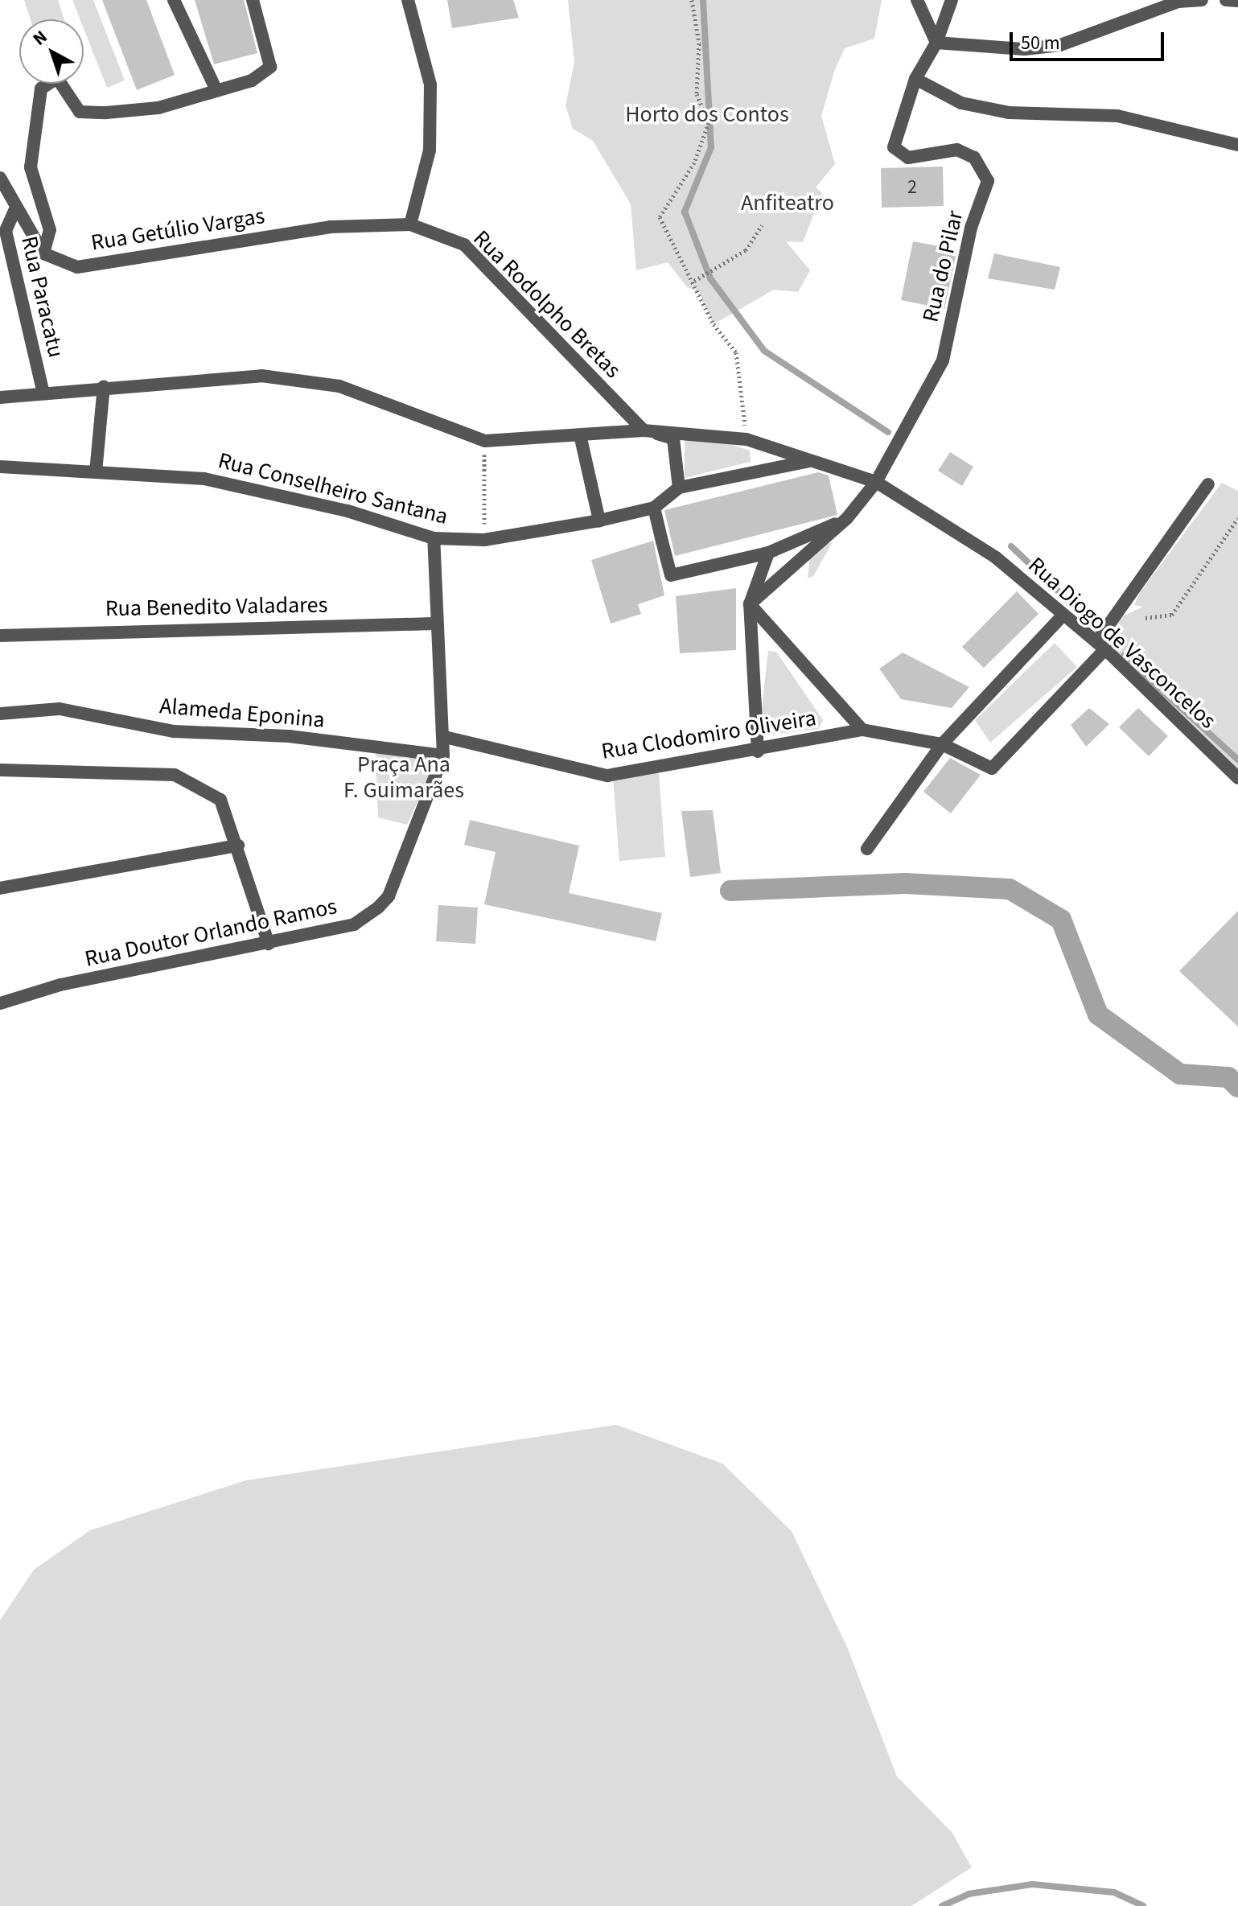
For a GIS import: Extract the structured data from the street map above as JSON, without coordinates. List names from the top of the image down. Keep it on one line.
{"streets":{"street":["Rua Getúlio Vargas","Rua do Pilar","Rua Paracatu","Rua Rodolpho Bretas","Rua Conselheiro Santana","Rua Benedito Valadares","Rua Diogo de Vasconcelos","Alameda Eponina","Rua Clodomiro Oliveira","Rua Doutor Orlando Ramos"]},"crossings":[["Rua Getúlio Vargas","Rua Rodolpho Bretas"],["Rua do Pilar","Rua Diogo de Vasconcelos"],["Rua Rodolpho Bretas","Rua Diogo de Vasconcelos"],["Rua Conselheiro Santana","Rua Doutor Orlando Ramos"],["Rua Benedito Valadares","Rua Doutor Orlando Ramos"],["Rua Diogo de Vasconcelos","Rua Clodomiro Oliveira"],["Alameda Eponina","Rua Doutor Orlando Ramos"],["Rua Clodomiro Oliveira","Rua Doutor Orlando Ramos"]],"parks":["Horto dos Contos","Anfiteatro","Praça Ana F. Guimarães"],"house_numbers":["2"],"scale_bar":"50 m","north":"top left"}
